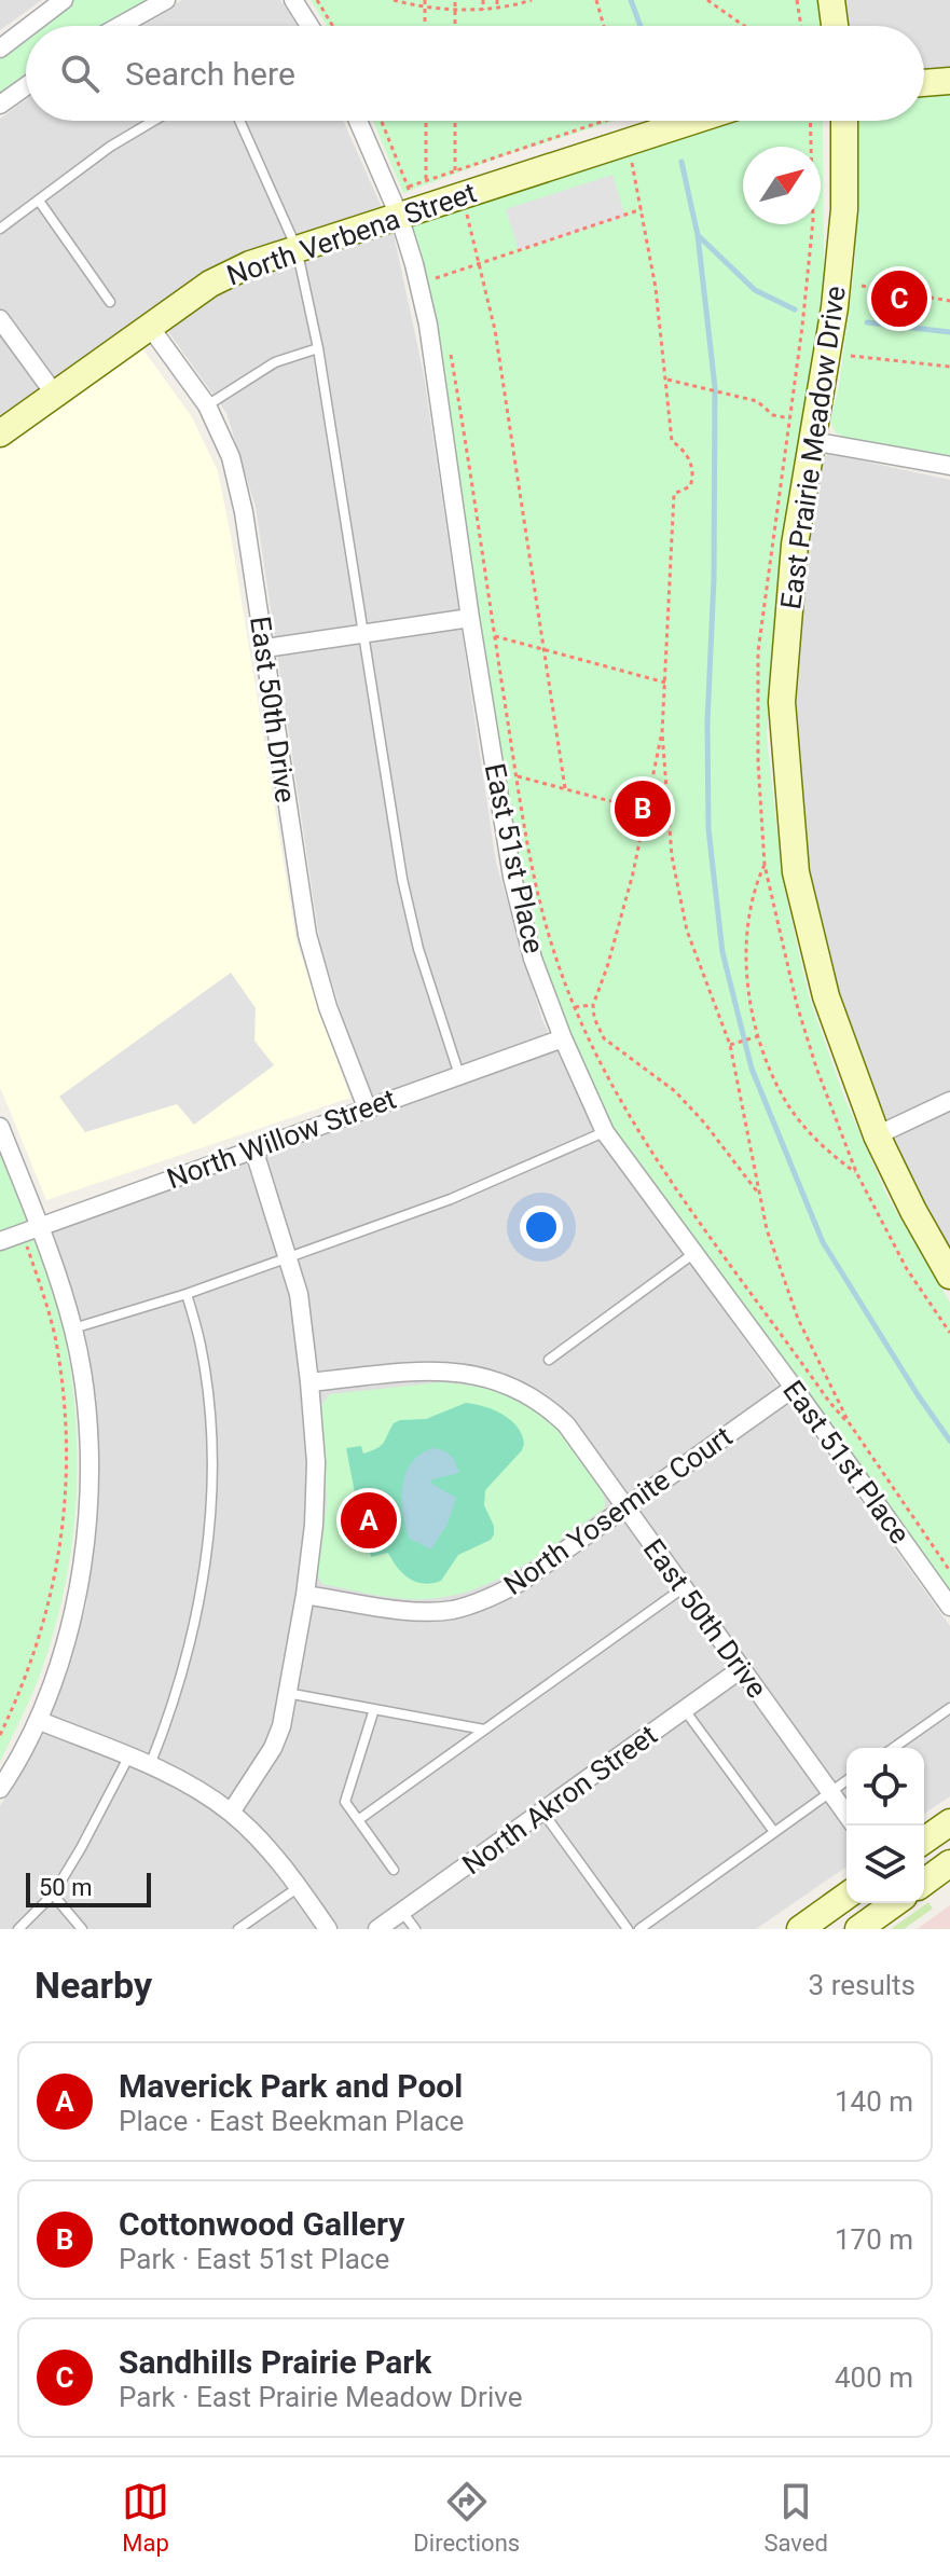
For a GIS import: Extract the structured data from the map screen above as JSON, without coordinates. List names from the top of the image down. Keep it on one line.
{"streets":{"street":["North Verbena Street","East Prairie Meadow Drive","East 50th Drive","East 51st Place","North Willow Street","North Yosemite Court","North Akron Street"]},"crossings":[["North Verbena Street","East 50th Drive"],["North Verbena Street","East 51st Place"],["East 50th Drive","North Willow Street"],["East 50th Drive","North Yosemite Court"],["East 50th Drive","North Akron Street"],["East 51st Place","North Willow Street"],["East 51st Place","North Yosemite Court"]],"scale_bar":"50 m","north":"top right","page":{"search":"Search here","pins":["C","B","A"],"scale":"50 m","heading":["Nearby","3 results"],"list":[{"mark":"A","name":"Maverick Park and Pool","note":"Place · East Beekman Place","value":"140 m"},{"mark":"B","name":"Cottonwood Gallery","note":"Park · East 51st Place","value":"170 m"},{"mark":"C","name":"Sandhills Prairie Park","note":"Park · East Prairie Meadow Drive","value":"400 m"}],"nav":["Map","Directions","Saved"]}}
